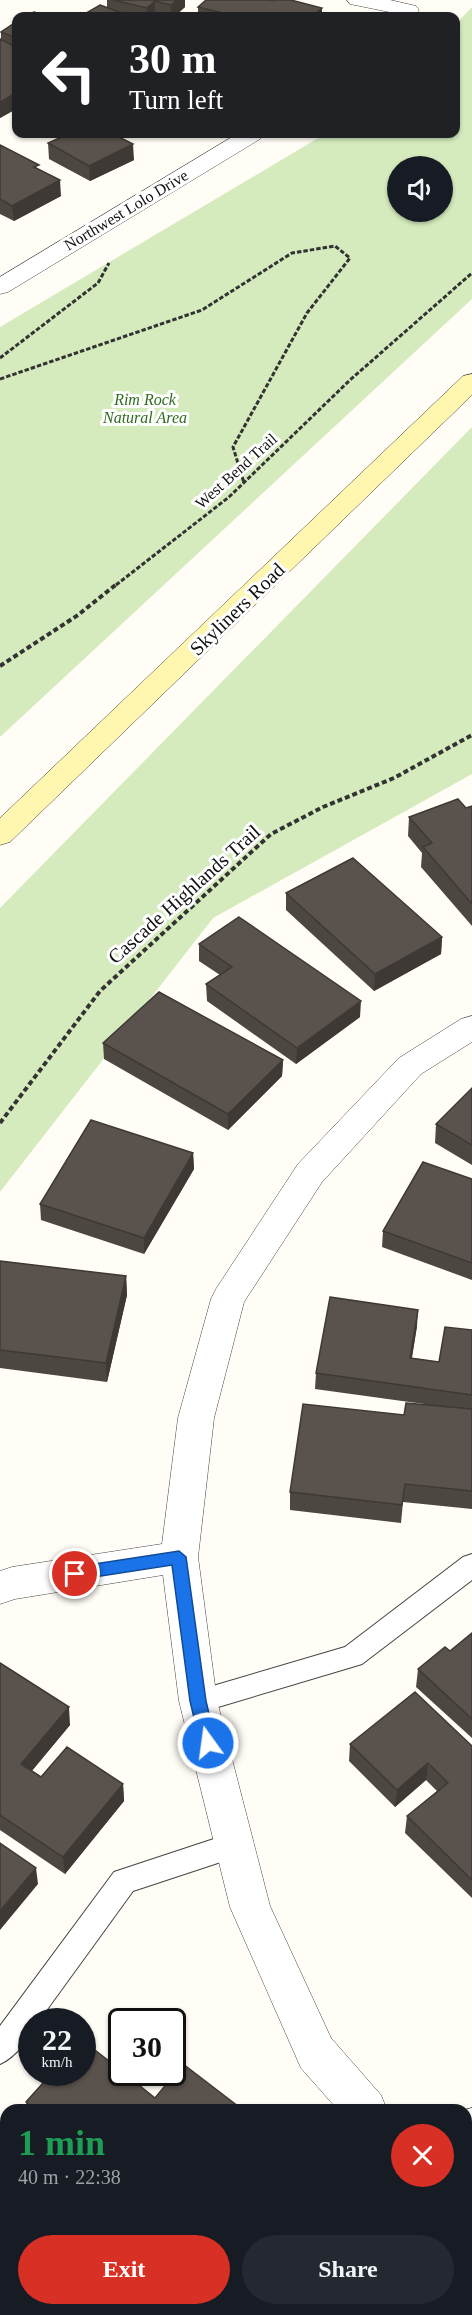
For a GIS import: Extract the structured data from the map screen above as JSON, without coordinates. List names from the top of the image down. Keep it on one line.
{"streets":{"street":["Northwest Lolo Drive","Skyliners Road"],"path":["West Bend Trail","Cascade Highlands Trail"]},"parks":["Rim Rock Natural Area"],"page":{"turn":["30 m","Turn left"],"speed":"22 km/h","limit":"30","heading":["1 min","40 m · 22:38"],"buttons":["Exit","Share"]}}
